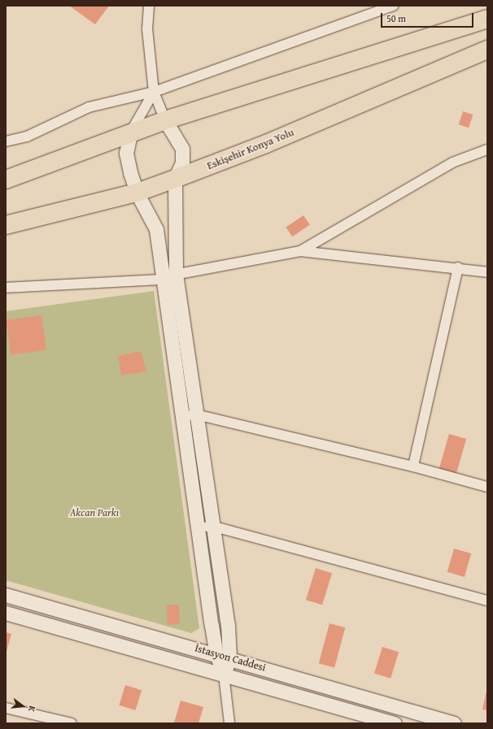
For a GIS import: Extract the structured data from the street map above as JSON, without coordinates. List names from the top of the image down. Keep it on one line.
{"streets":{"highway":["Eskişehir Konya Yolu"],"street":["İstasyon Caddesi"]},"parks":["Akcan Parkı"],"scale_bar":"50 m","north":"right"}
